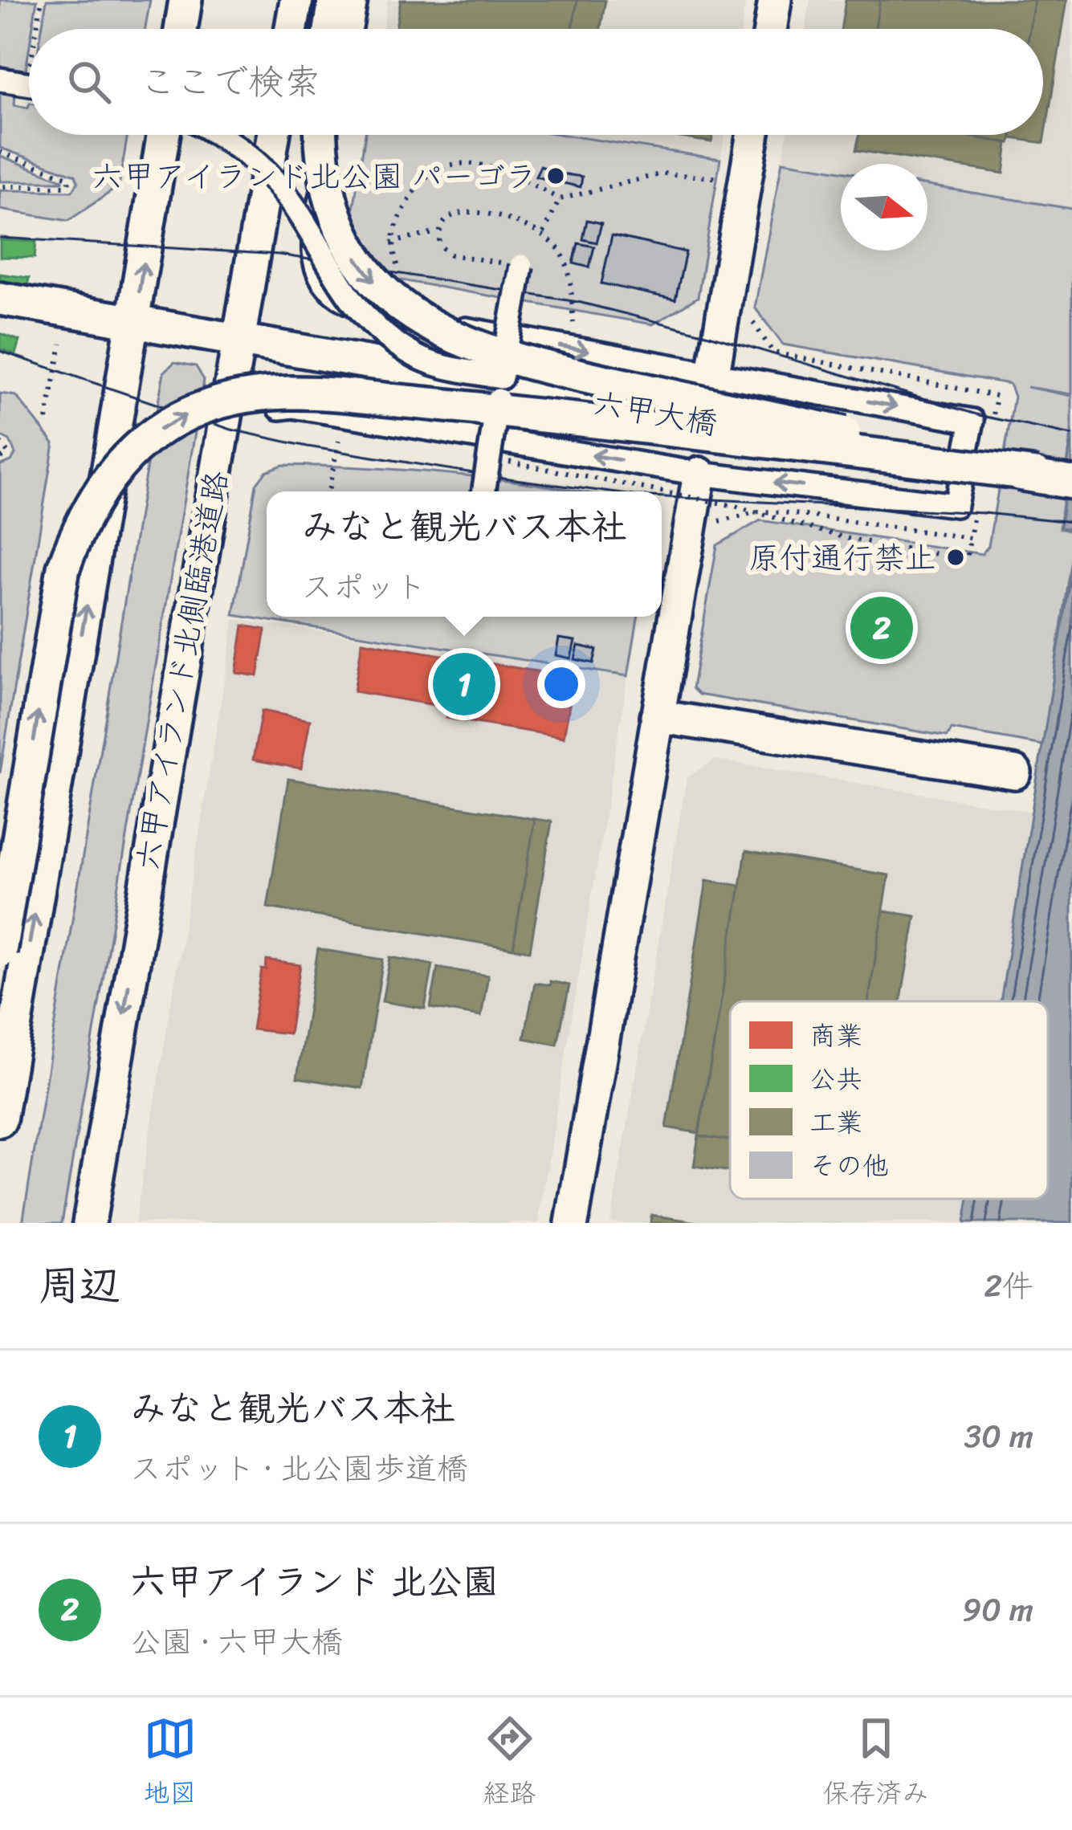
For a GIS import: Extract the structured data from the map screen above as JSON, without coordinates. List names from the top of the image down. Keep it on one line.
{"streets":{"street":["六甲大橋","六甲アイランド北側臨港道路"]},"crossings":[["六甲大橋","六甲アイランド北側臨港道路"]],"places":["六甲アイランド北公園 パーゴラ","原付通行禁止"],"legend":["商業","公共","工業","その他"],"north":"right","page":{"search":"ここで検索","popup":["みなと観光バス本社","スポット"],"pins":["2","1"],"heading":["周辺","2件"],"list":[{"mark":"1","name":"みなと観光バス本社","note":"スポット · 北公園歩道橋","value":"30 m"},{"mark":"2","name":"六甲アイランド 北公園","note":"公園 · 六甲大橋","value":"90 m"}],"nav":["地図","経路","保存済み"]}}
